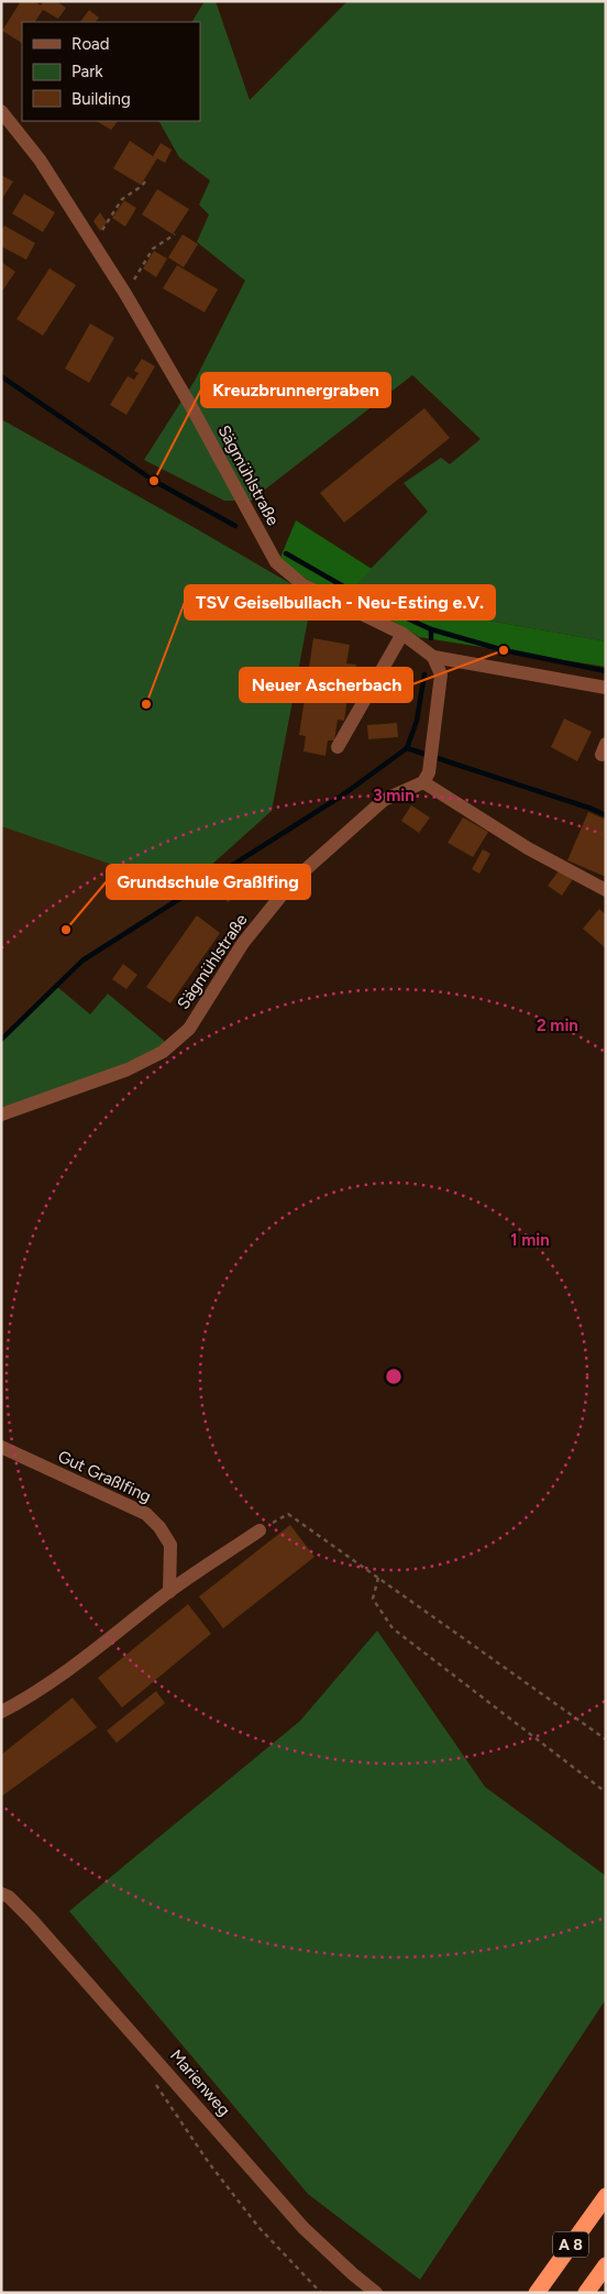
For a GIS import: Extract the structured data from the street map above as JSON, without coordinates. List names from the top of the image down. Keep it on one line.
{"streets":{"highway":["A 8"],"street":["Sägmühlstraße","Gut Graßlfing","Marienweg"]},"places":["Kreuzbrunnergraben","Neuer Ascherbach","TSV Geiselbullach - Neu-Esting e.V.","Grundschule Graßlfing"],"legend":["Road","Park","Building"],"rings":["3 min","2 min","1 min"]}
